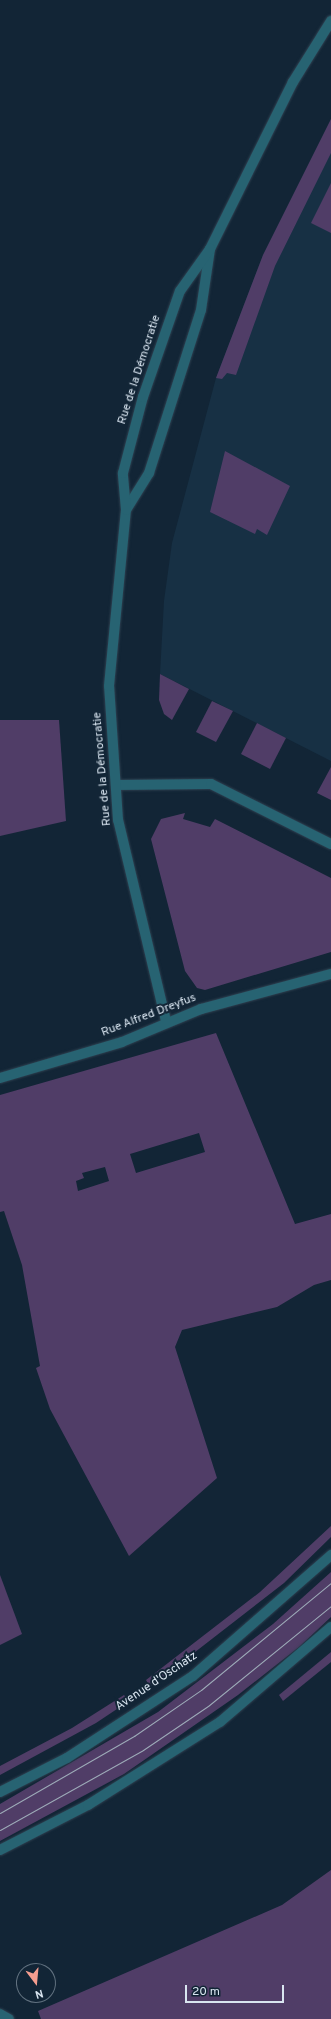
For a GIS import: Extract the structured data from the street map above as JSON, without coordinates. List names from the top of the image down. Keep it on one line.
{"streets":{"street":["Rue de la Démocratie","Rue Alfred Dreyfus","Avenue d'Oschatz"]},"crossings":[["Rue de la Démocratie","Rue Alfred Dreyfus"]],"scale_bar":"20 m","north":"bottom"}
